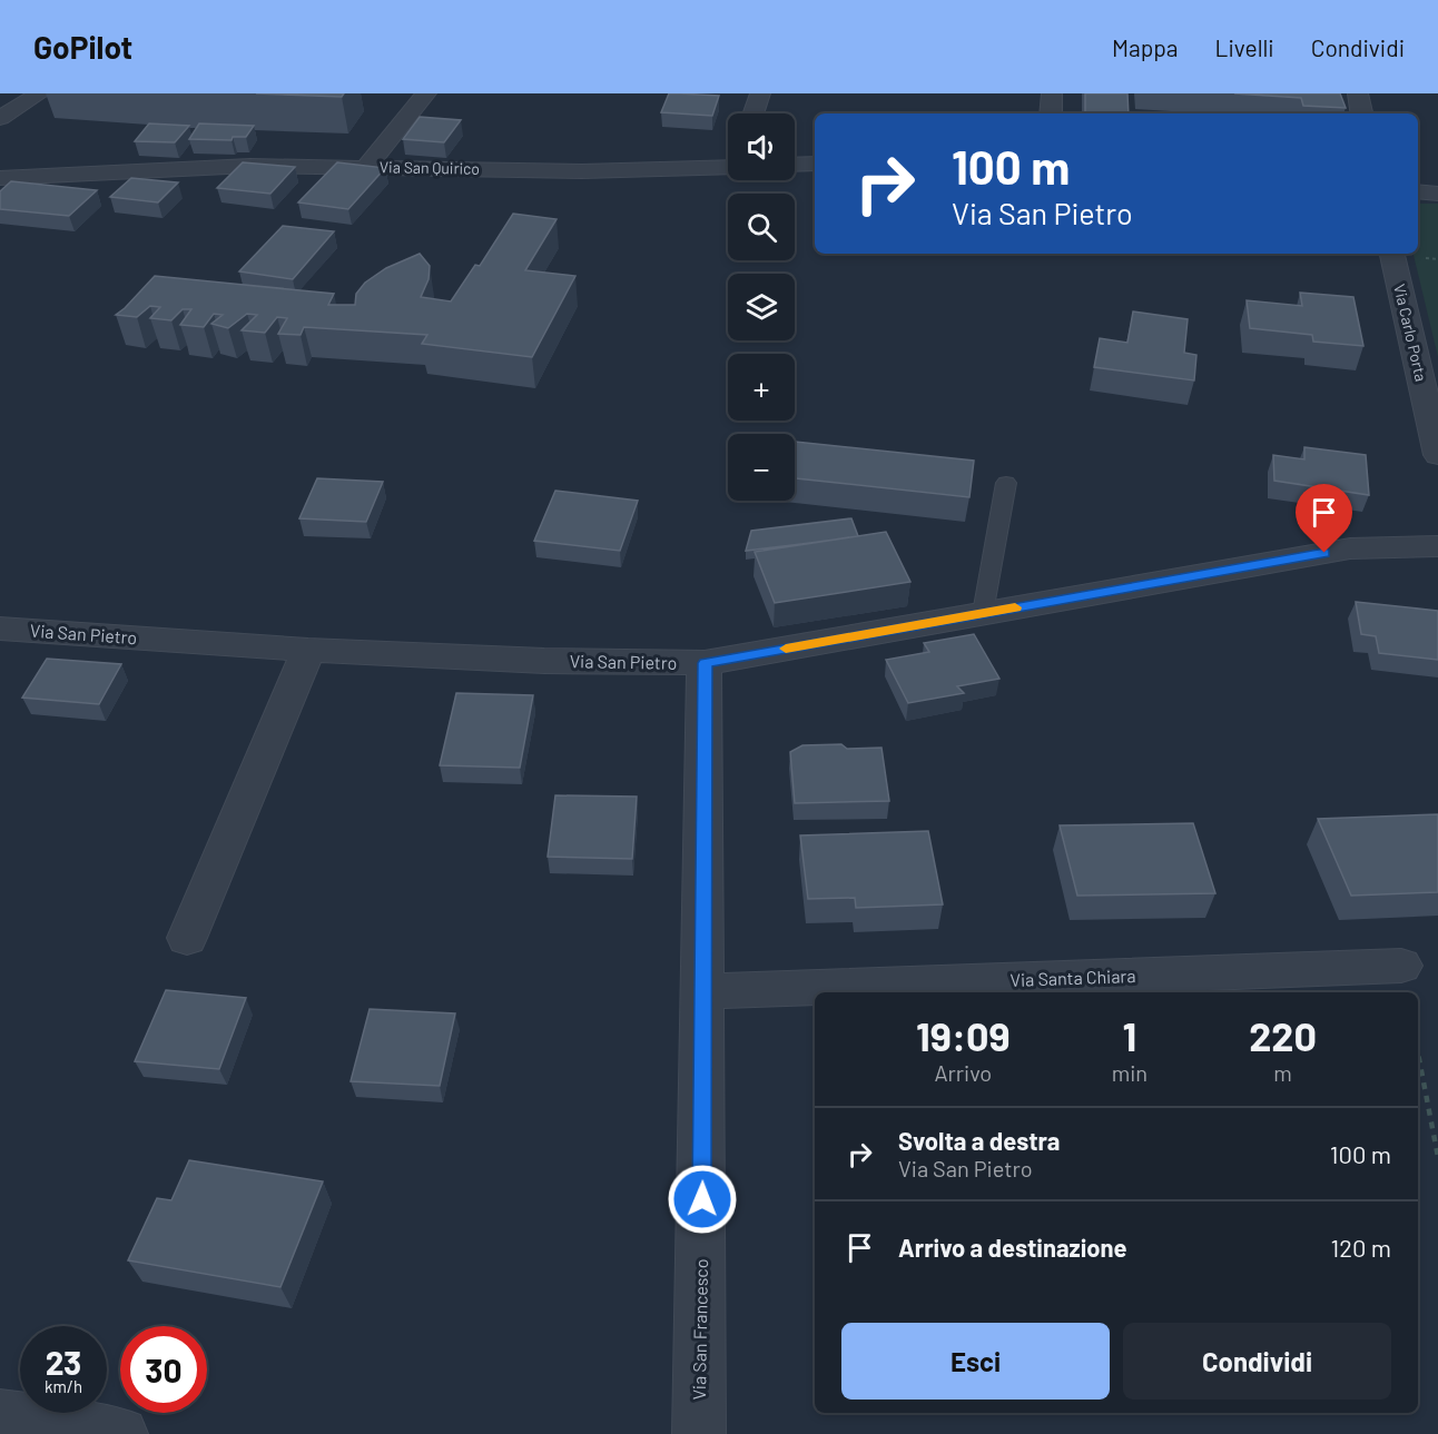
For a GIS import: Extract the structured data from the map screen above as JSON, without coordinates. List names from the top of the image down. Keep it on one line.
{"streets":{"street":["Via San Quirico","Via Carlo Porta","Via San Pietro","Via Santa Chiara","Via San Francesco"]},"crossings":[["Via San Pietro","Via San Francesco"],["Via Santa Chiara","Via San Francesco"]],"page":{"header":"GoPilot","nav":["Mappa","Livelli","Condividi"],"map_buttons":["+","−"],"turn":["100 m","Via San Pietro"],"eta":["19:09","Arrivo","1","min","220","m"],"list":[{"name":"Svolta a destra","note":"Via San Pietro","value":"100 m"},{"name":"Arrivo a destinazione","value":"120 m"}],"buttons":["Esci","Condividi"],"speed":"23 km/h","limit":"30"}}
